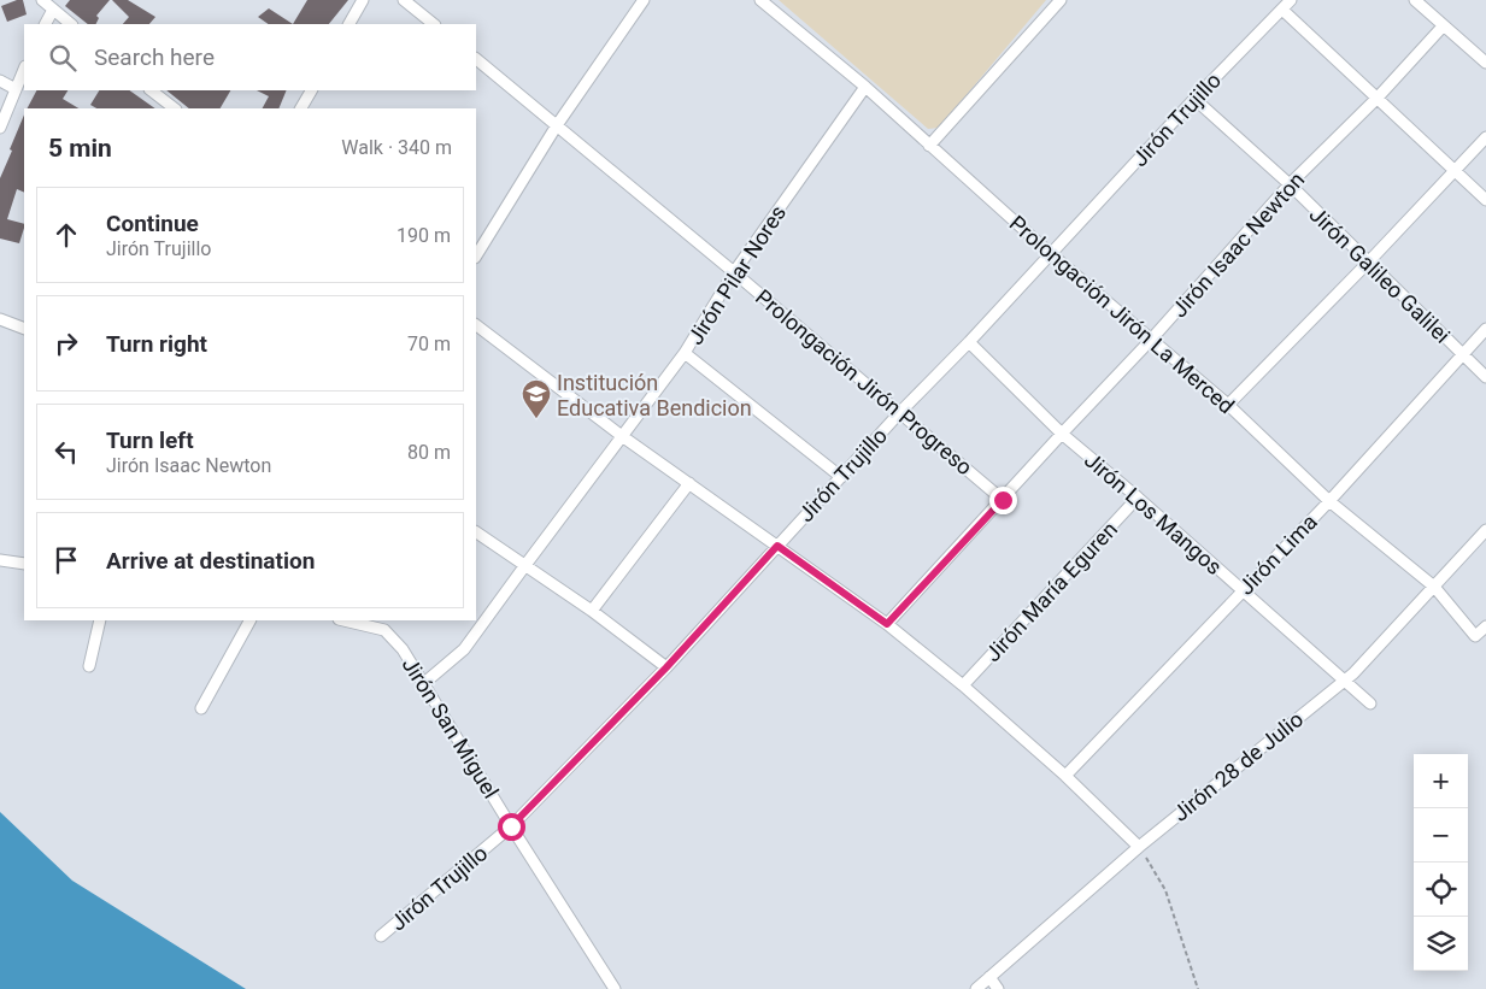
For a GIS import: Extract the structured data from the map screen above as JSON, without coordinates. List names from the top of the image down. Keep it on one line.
{"streets":{"street":["Jirón Trujillo","Jirón Isaac Newton","Jirón Pilar Nores","Jirón Galileo Galilei","Prolongación Jirón La Merced","Prolongación Jirón Progreso","Jirón Los Mangos","Jirón Lima","Jirón María Eguren","Jirón San Miguel","Jirón 28 de Julio"]},"crossings":[["Jirón Trujillo","Jirón Galileo Galilei"],["Jirón Trujillo","Prolongación Jirón La Merced"],["Jirón Trujillo","Prolongación Jirón Progreso"],["Jirón Trujillo","Jirón Los Mangos"],["Jirón Trujillo","Jirón San Miguel"],["Jirón Isaac Newton","Jirón Galileo Galilei"],["Jirón Isaac Newton","Prolongación Jirón La Merced"],["Jirón Isaac Newton","Prolongación Jirón Progreso"],["Jirón Isaac Newton","Jirón Los Mangos"],["Jirón Pilar Nores","Prolongación Jirón La Merced"],["Jirón Pilar Nores","Prolongación Jirón Progreso"],["Jirón Pilar Nores","Jirón San Miguel"],["Jirón Galileo Galilei","Jirón Lima"],["Prolongación Jirón La Merced","Jirón Lima"],["Prolongación Jirón La Merced","Jirón 28 de Julio"],["Jirón Los Mangos","Jirón Lima"],["Jirón Los Mangos","Jirón María Eguren"],["Jirón Los Mangos","Jirón 28 de Julio"]],"places":{"school or university":["Institución Educativa Bendicion"]},"page":{"search":"Search here","heading":["5 min","Walk · 340 m"],"list":[["Continue","Jirón Trujillo","190 m"],["Turn right","70 m"],["Turn left","Jirón Isaac Newton","80 m"],"Arrive at destination"],"map_buttons":["+","−"]}}
